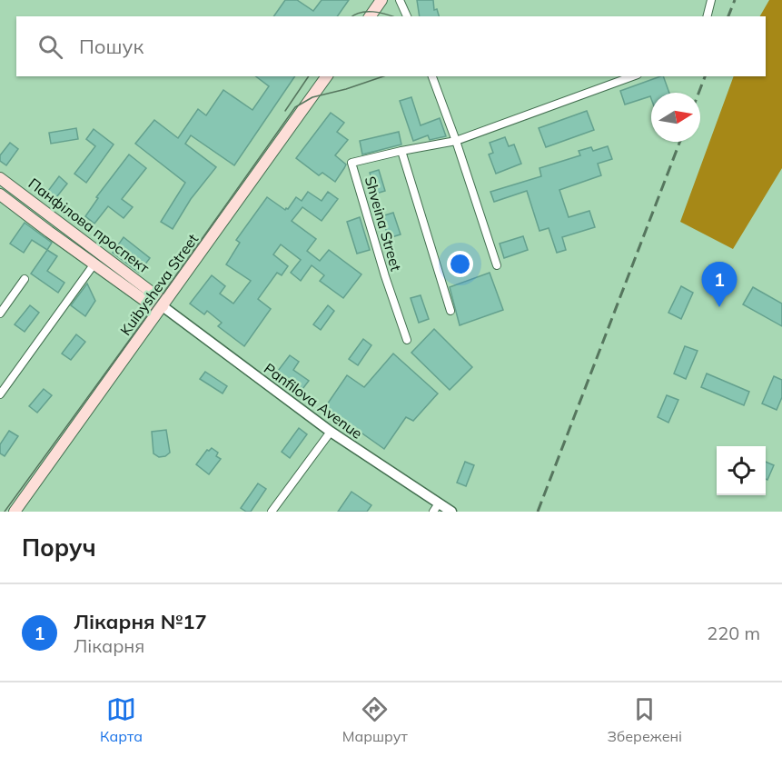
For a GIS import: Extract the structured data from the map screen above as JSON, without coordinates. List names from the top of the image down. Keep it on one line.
{"streets":{"main road":["Панфілова проспект","Kuibysheva Street"],"street":["Shveina Street","Panfilova Avenue"]},"crossings":[["Панфілова проспект","Kuibysheva Street"],["Панфілова проспект","Panfilova Avenue"],["Kuibysheva Street","Panfilova Avenue"]],"north":"right","page":{"search":"Пошук","pins":"1","heading":"Поруч","list":[{"mark":"1","name":"Лікарня №17","note":"Лікарня","value":"220 m"}],"nav":["Карта","Маршрут","Збережені"]}}
